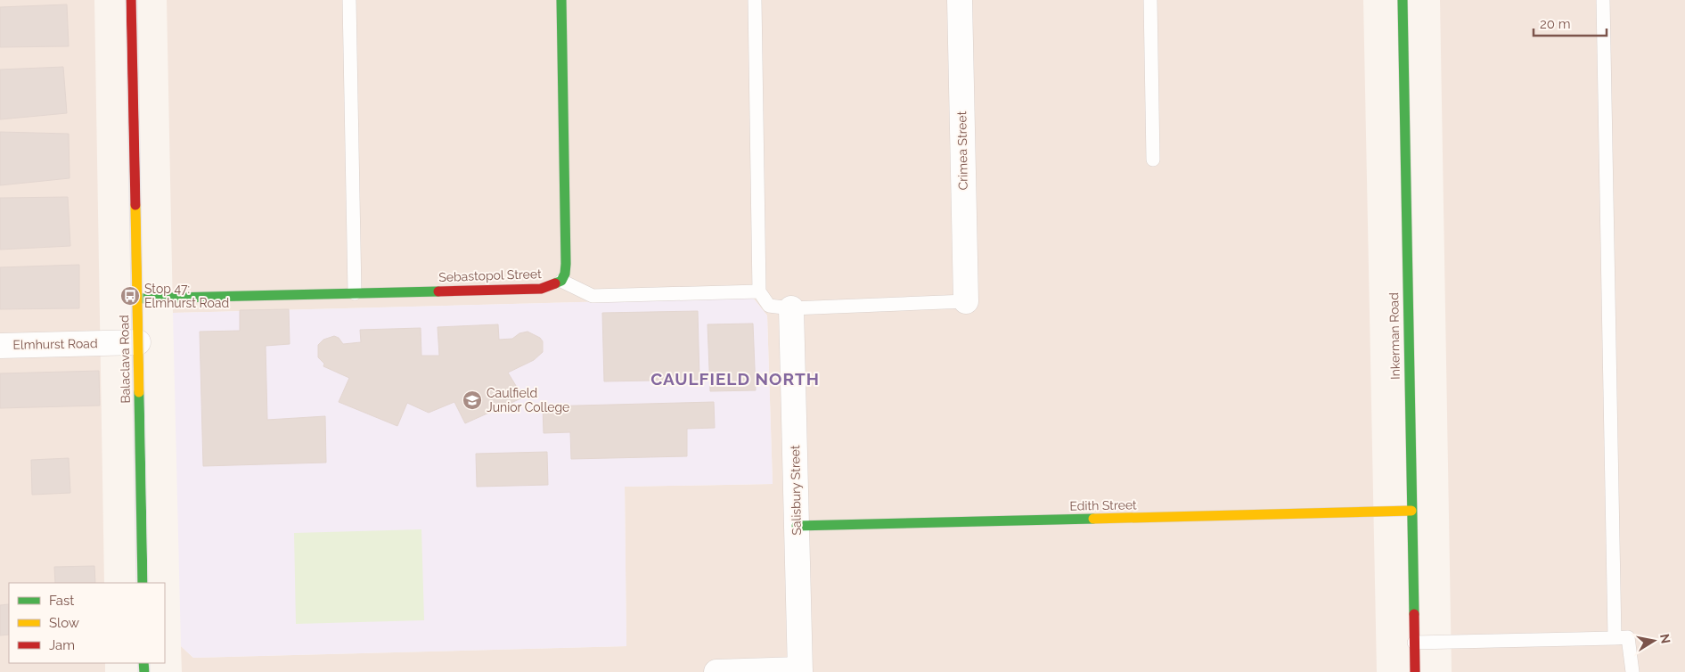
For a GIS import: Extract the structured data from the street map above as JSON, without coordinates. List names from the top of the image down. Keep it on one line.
{"streets":{"street":["Crimea Street","Sebastopol Street","Inkerman Road","Elmhurst Road","Balaclava Road","Salisbury Street","Edith Street"]},"crossings":[["Sebastopol Street","Balaclava Road"],["Inkerman Road","Edith Street"],["Elmhurst Road","Balaclava Road"],["Salisbury Street","Edith Street"]],"districts":["CAULFIELD NORTH"],"places":{"bus stop":["Stop 47: Elmhurst Road"],"school or university":["Caulfield Junior College"]},"legend":["Fast","Slow","Jam"],"scale_bar":"20 m","north":"right"}
